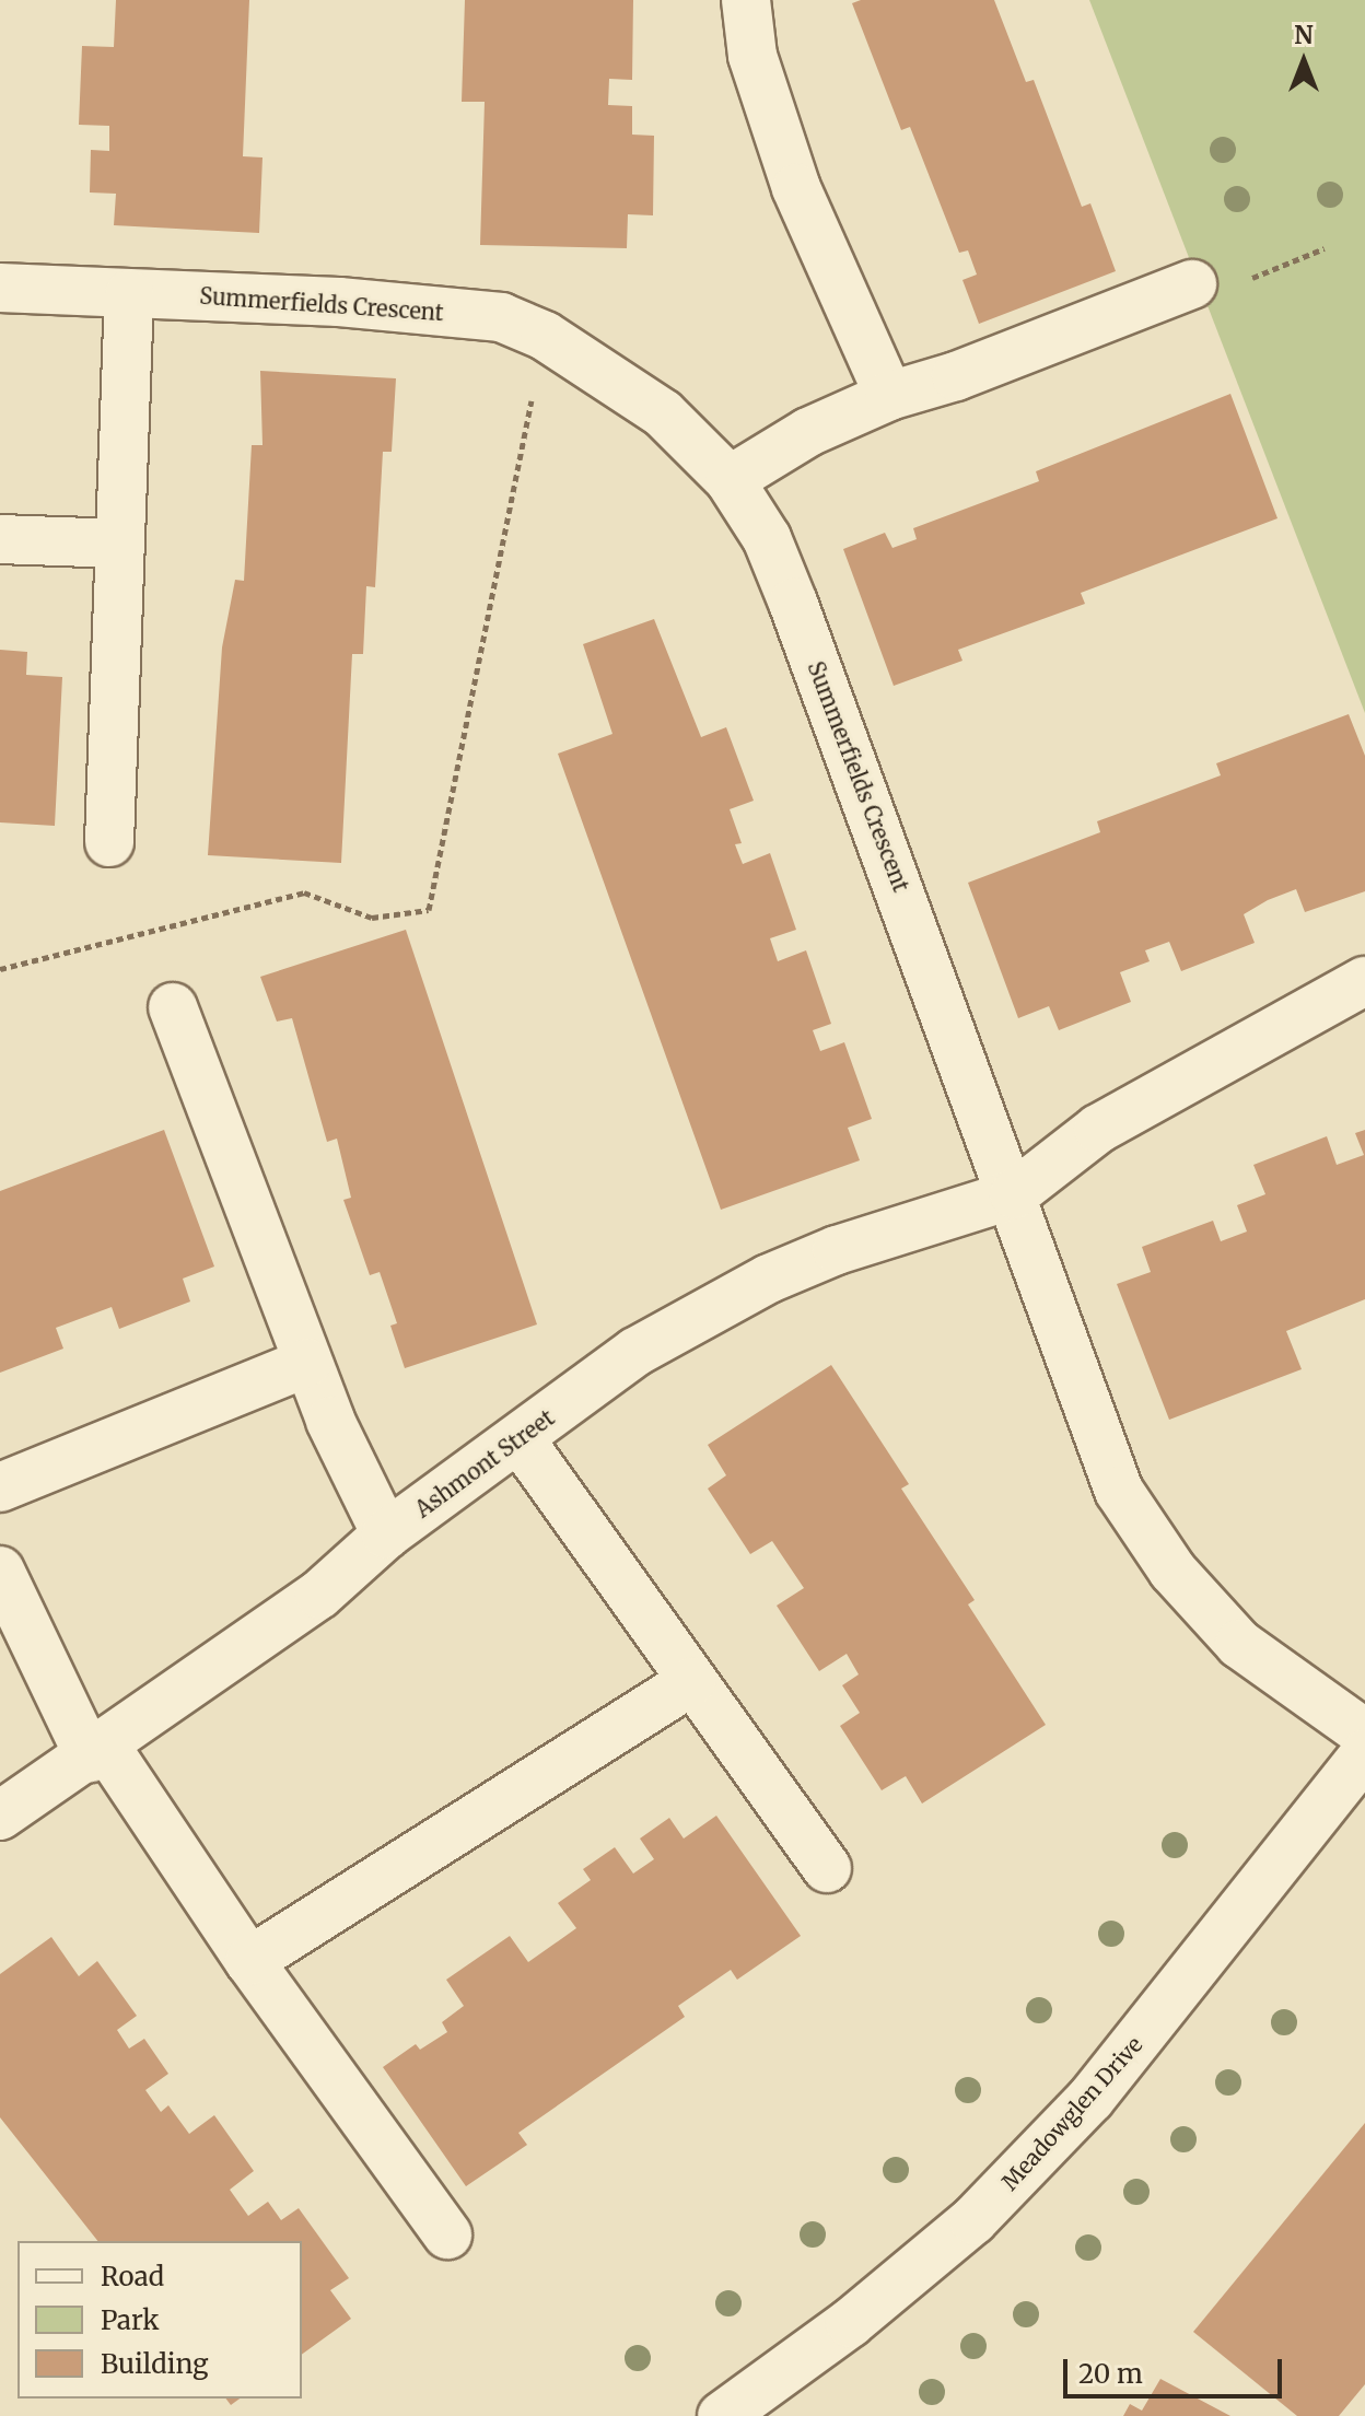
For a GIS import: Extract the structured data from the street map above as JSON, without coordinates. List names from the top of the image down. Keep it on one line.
{"streets":{"street":["Summerfields Crescent","Ashmont Street","Meadowglen Drive"]},"crossings":[["Summerfields Crescent","Ashmont Street"]],"legend":["Road","Park","Building"],"scale_bar":"20 m","north":"top"}
